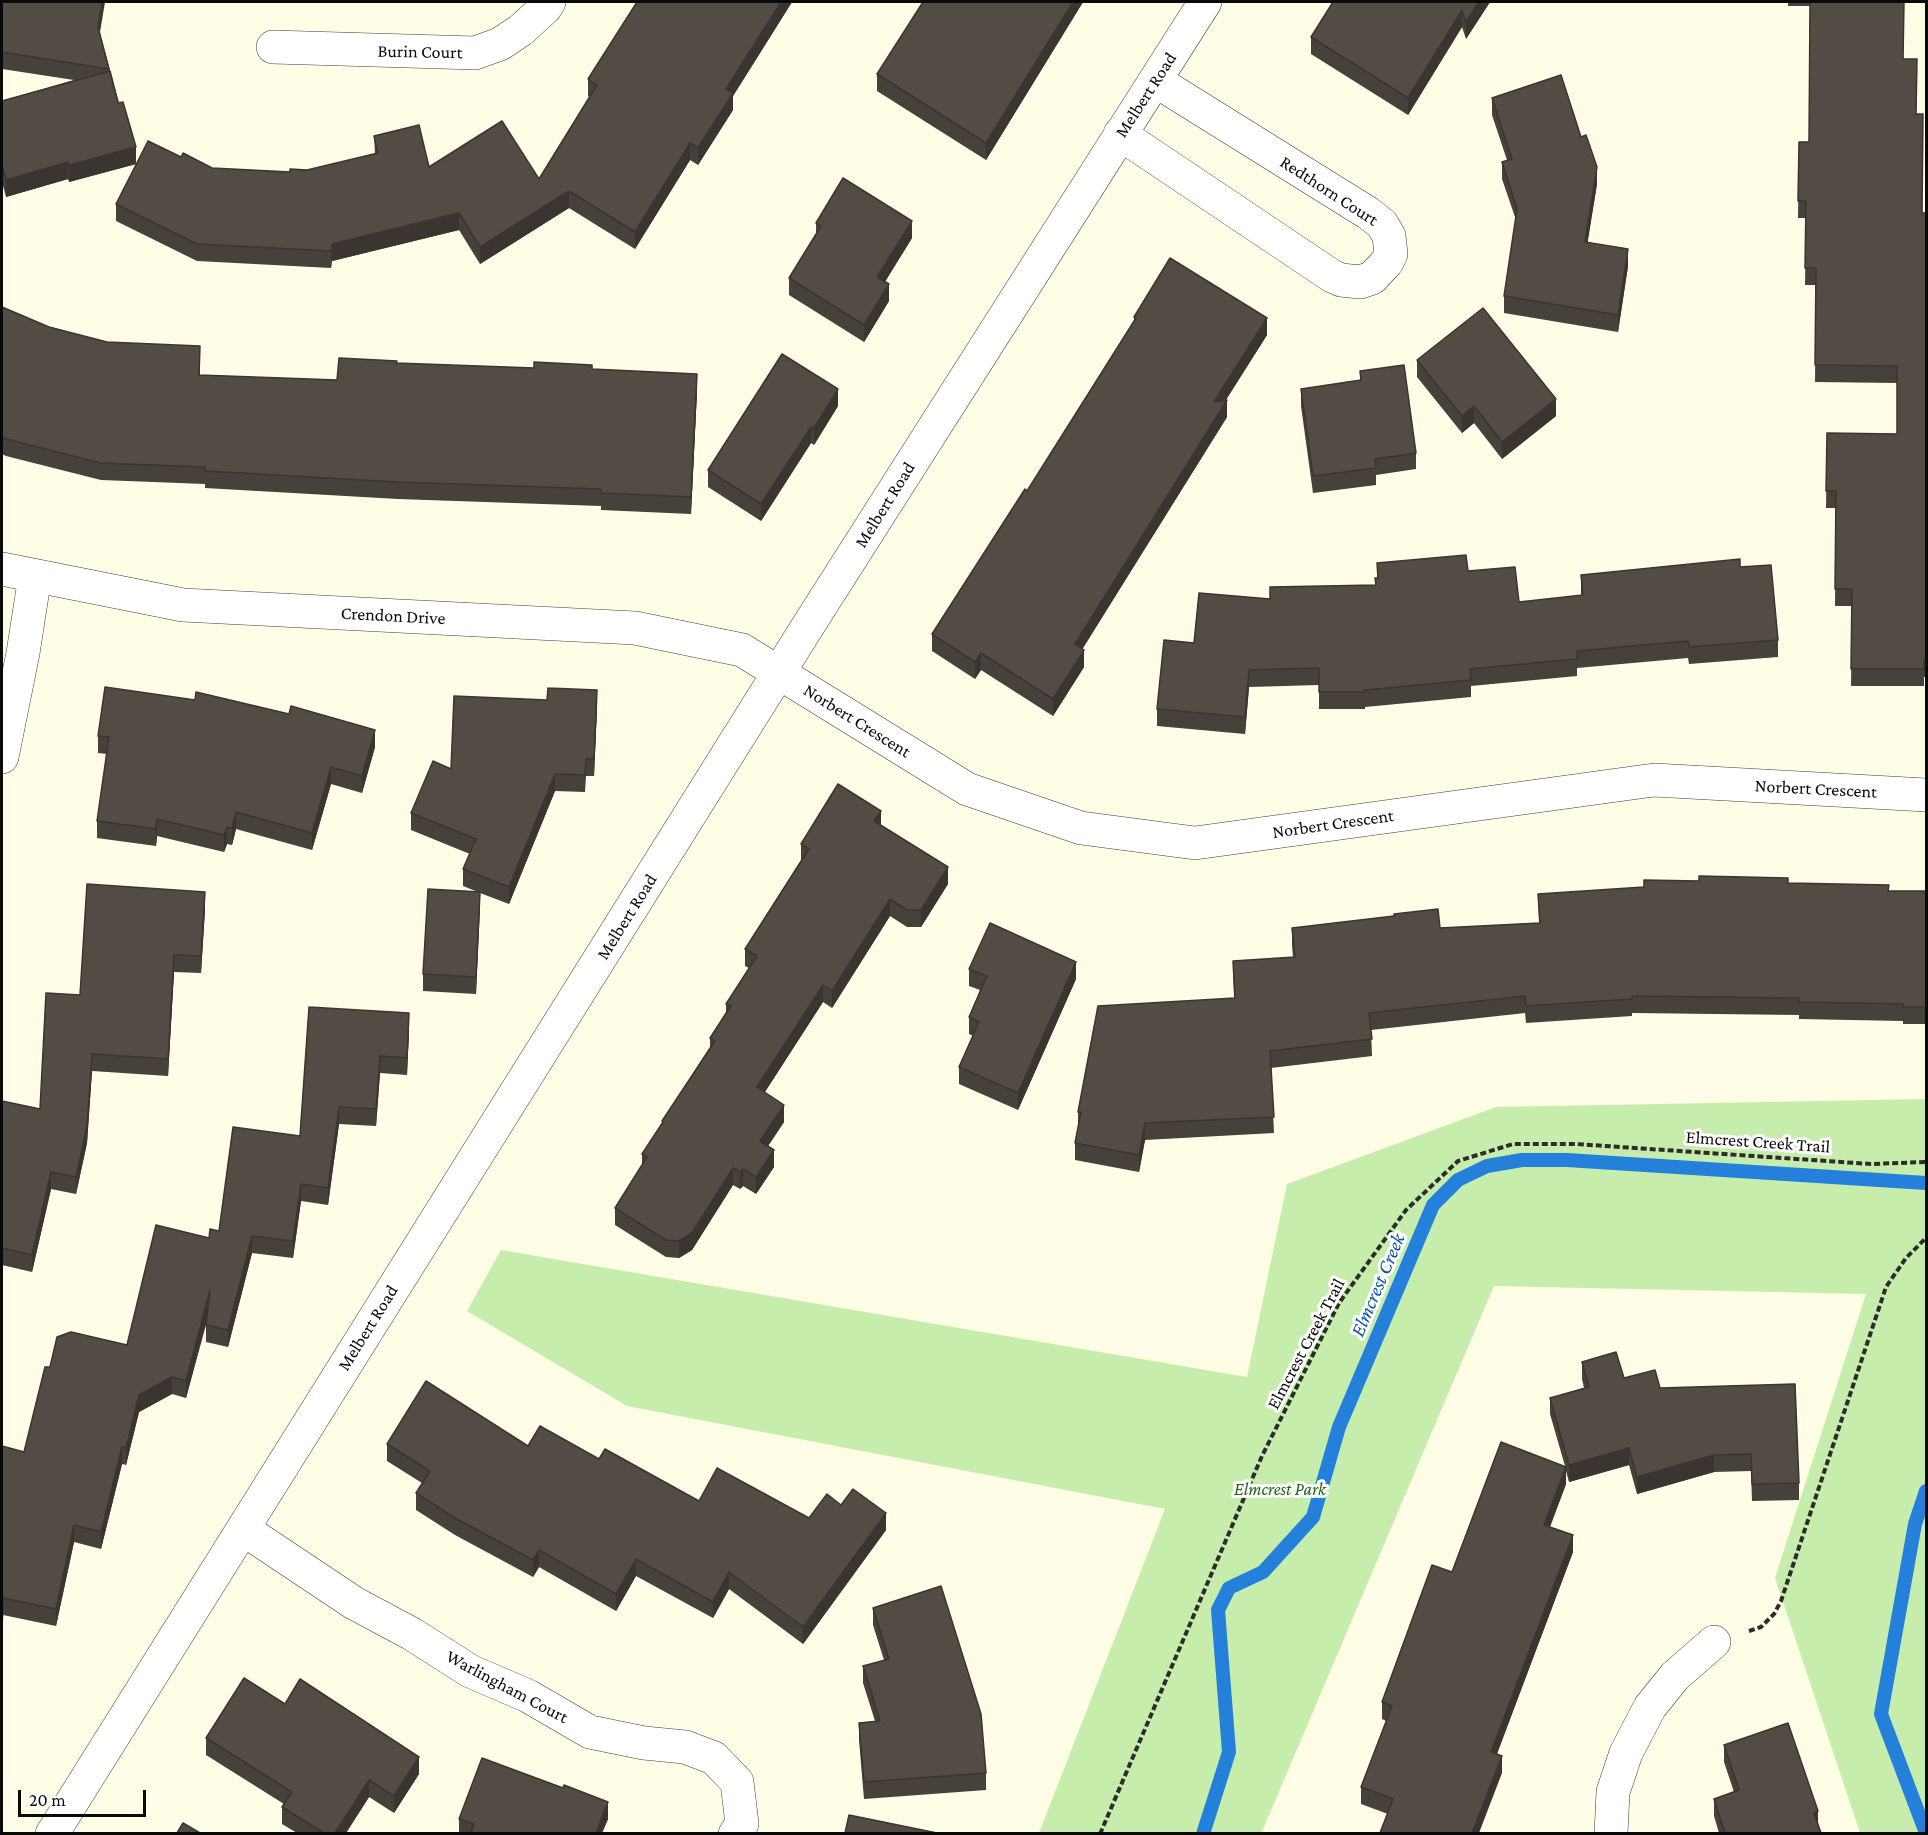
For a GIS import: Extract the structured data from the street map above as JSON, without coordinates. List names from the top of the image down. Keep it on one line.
{"streets":{"street":["Burin Court","Melbert Road","Redthorn Court","Crendon Drive","Norbert Crescent","Warlingham Court"],"path":["Elmcrest Creek Trail"]},"crossings":[["Melbert Road","Redthorn Court"],["Melbert Road","Crendon Drive"],["Melbert Road","Norbert Crescent"],["Melbert Road","Warlingham Court"],["Crendon Drive","Norbert Crescent"]],"water":["Elmcrest Creek"],"parks":["Elmcrest Park"],"scale_bar":"20 m"}
